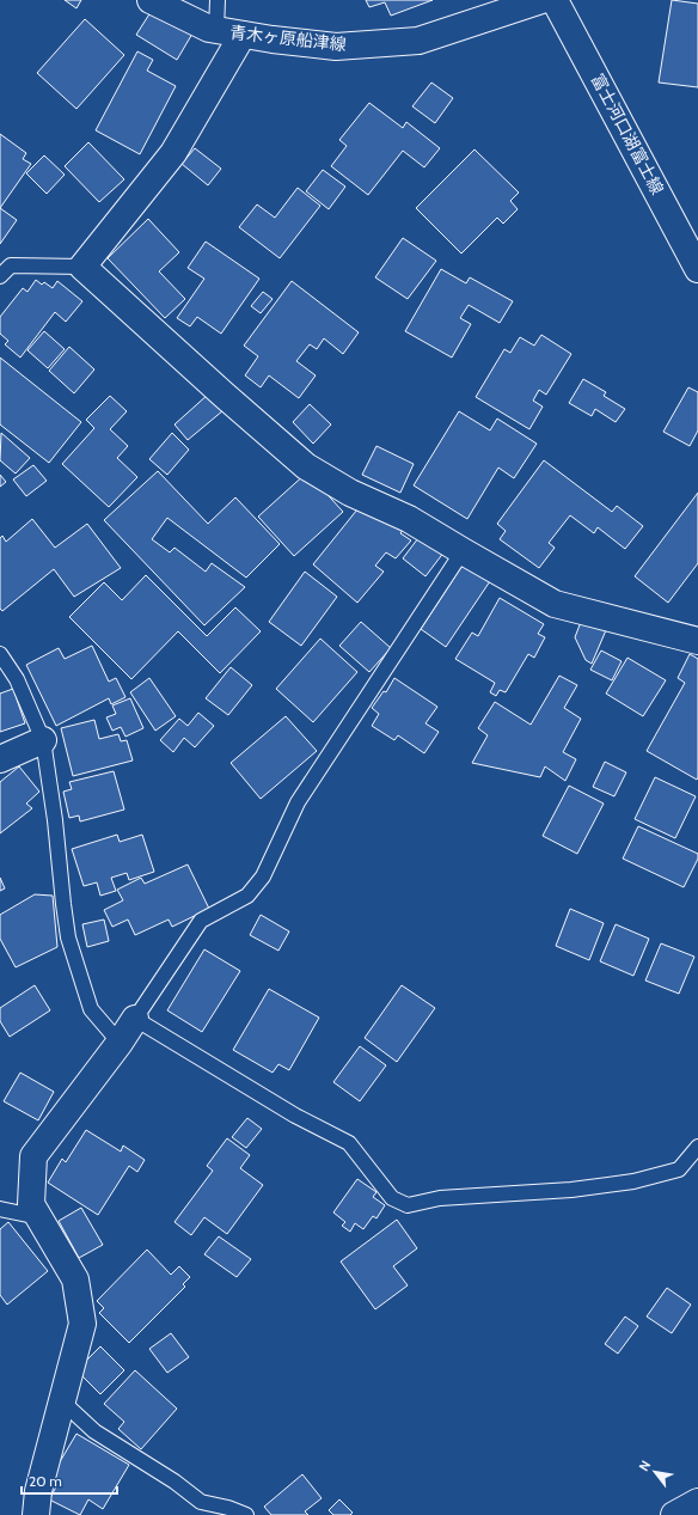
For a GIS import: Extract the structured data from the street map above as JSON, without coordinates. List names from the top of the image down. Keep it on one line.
{"streets":{"street":["青木ヶ原船津線","富士河口湖富士線"]},"scale_bar":"20 m","north":"top left"}
